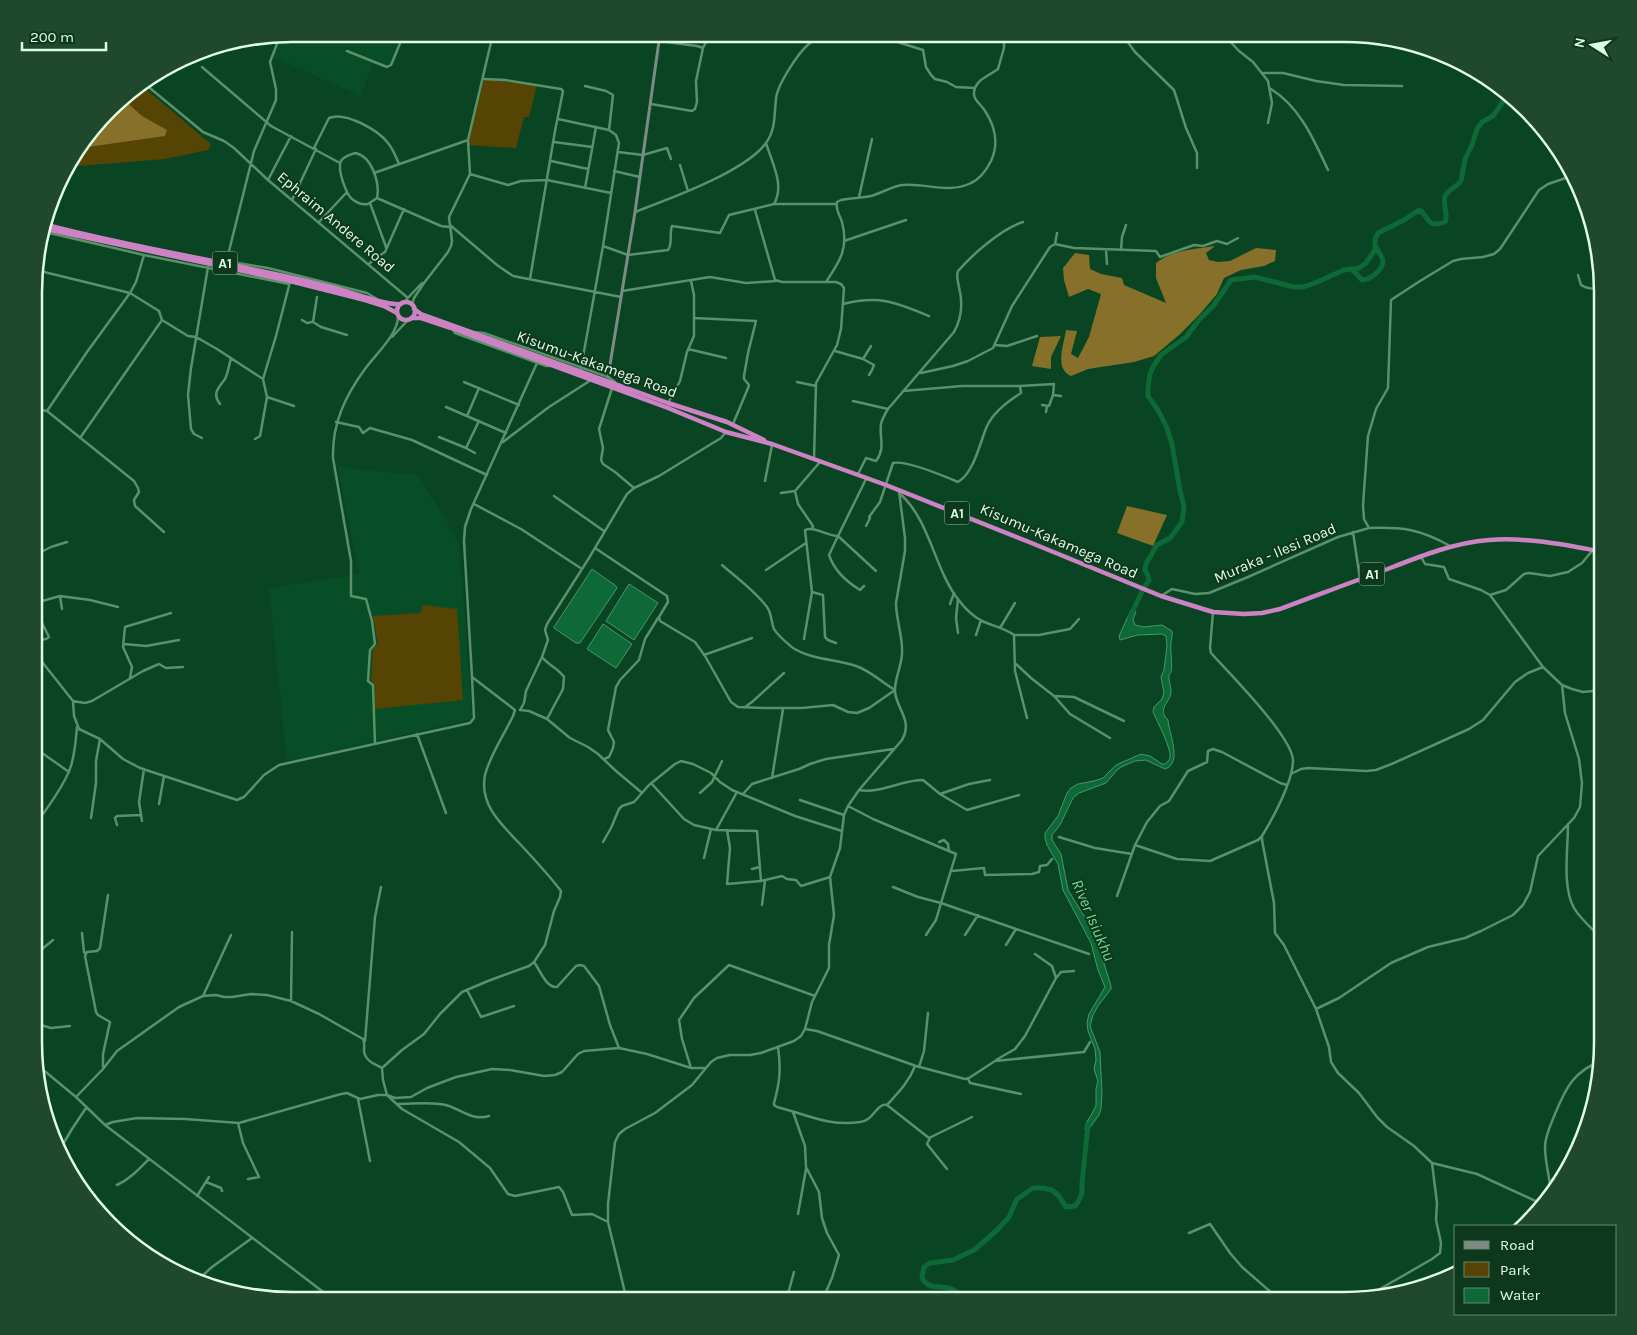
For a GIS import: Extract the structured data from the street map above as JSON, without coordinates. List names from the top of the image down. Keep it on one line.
{"streets":{"highway":["A1","Kisumu-Kakamega Road"],"street":["Ephraim Andere Road","Muraka - Ilesi Road"]},"crossings":[["Ephraim Andere Road","A1"],["Ephraim Andere Road","Kisumu-Kakamega Road"],["A1","Kisumu-Kakamega Road"],["A1","Muraka - Ilesi Road"],["Kisumu-Kakamega Road","Muraka - Ilesi Road"]],"water":["River Isiukhu"],"legend":["Road","Park","Water"],"scale_bar":"200 m","north":"left"}
